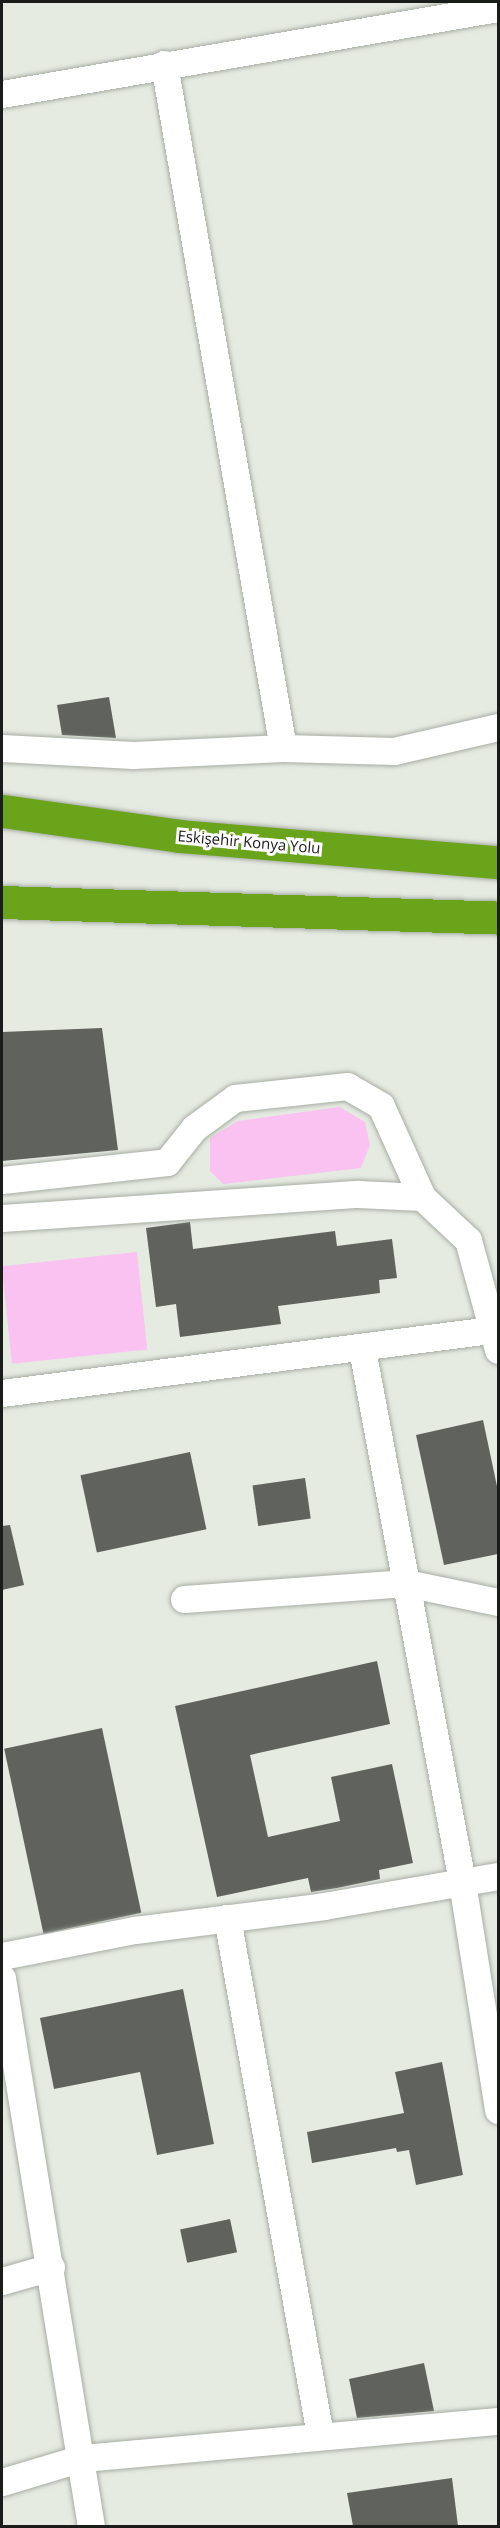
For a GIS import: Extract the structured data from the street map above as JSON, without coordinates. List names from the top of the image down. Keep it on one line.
{"streets":{"highway":["Eskişehir Konya Yolu"]}}
